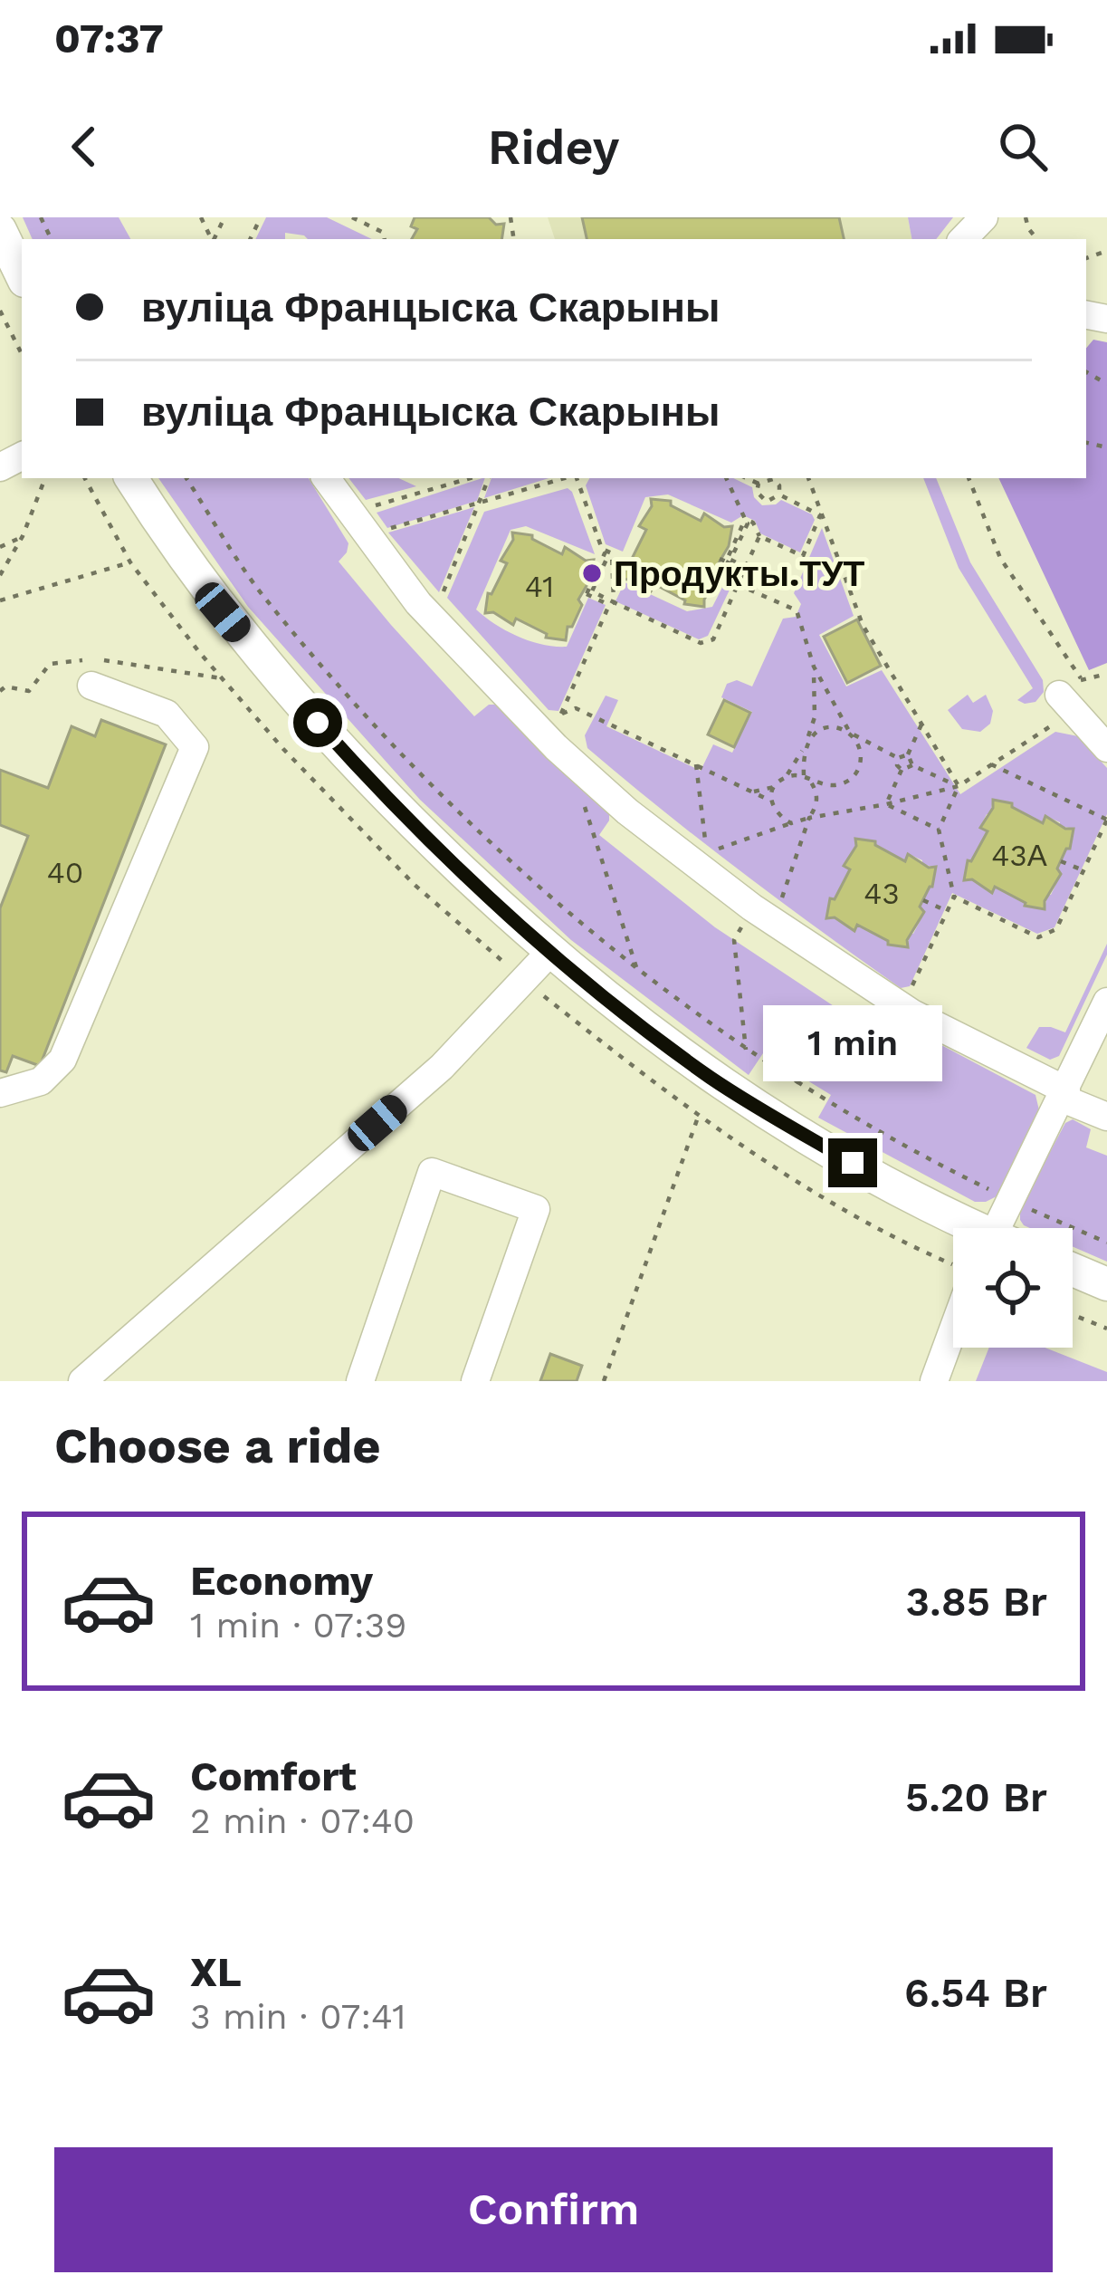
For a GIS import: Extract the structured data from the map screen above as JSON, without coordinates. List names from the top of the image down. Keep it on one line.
{"places":["Продукты.ТУТ"],"house_numbers":["41","43А","40","43"],"page":{"status":"07:37","header":"Ridey","banner":["вуліца Францыска Скарыны","вуліца Францыска Скарыны"],"bubble":"1 min","heading":"Choose a ride","list":[{"name":"Economy","note":"1 min · 07:39","value":"3.85 Br"},{"name":"Comfort","note":"2 min · 07:40","value":"5.20 Br"},{"name":"XL","note":"3 min · 07:41","value":"6.54 Br"}],"buttons":"Confirm"}}
